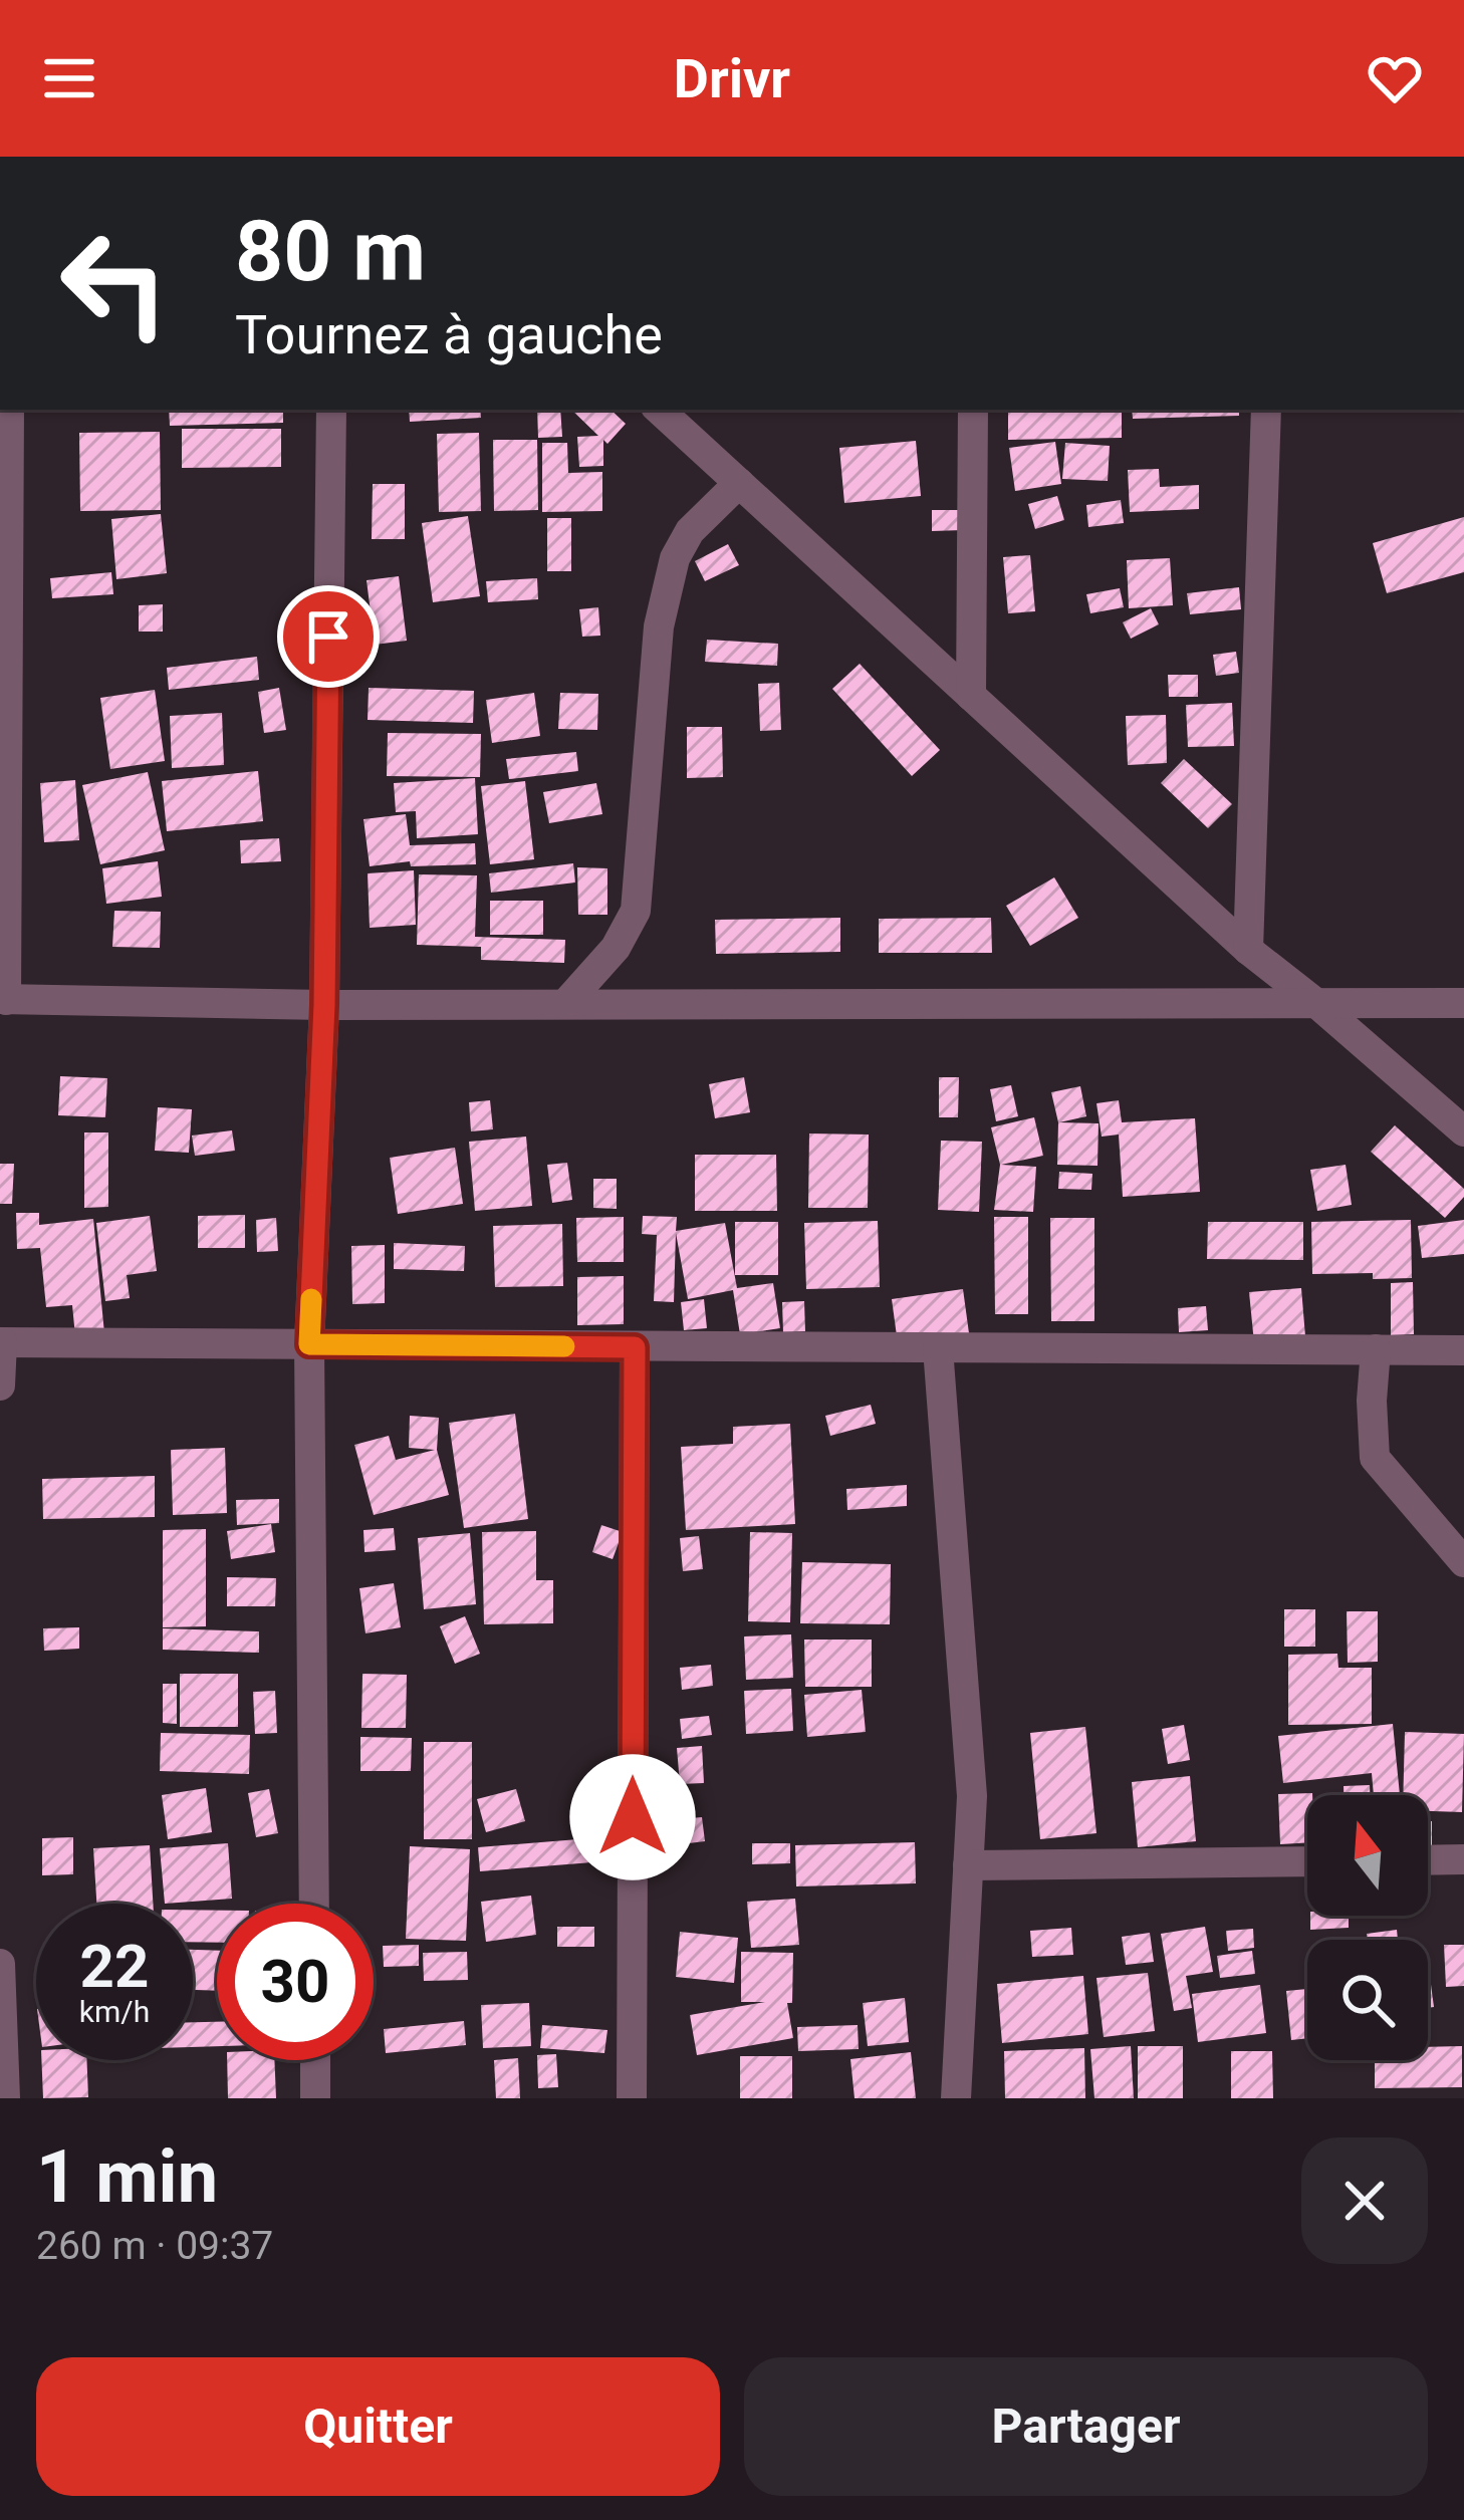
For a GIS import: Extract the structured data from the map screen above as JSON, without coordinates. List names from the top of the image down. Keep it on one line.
{"north":"top","page":{"header":"Drivr","turn":["80 m","Tournez à gauche"],"speed":"22 km/h","limit":"30","heading":["1 min","260 m · 09:37"],"buttons":["Quitter","Partager"]}}
